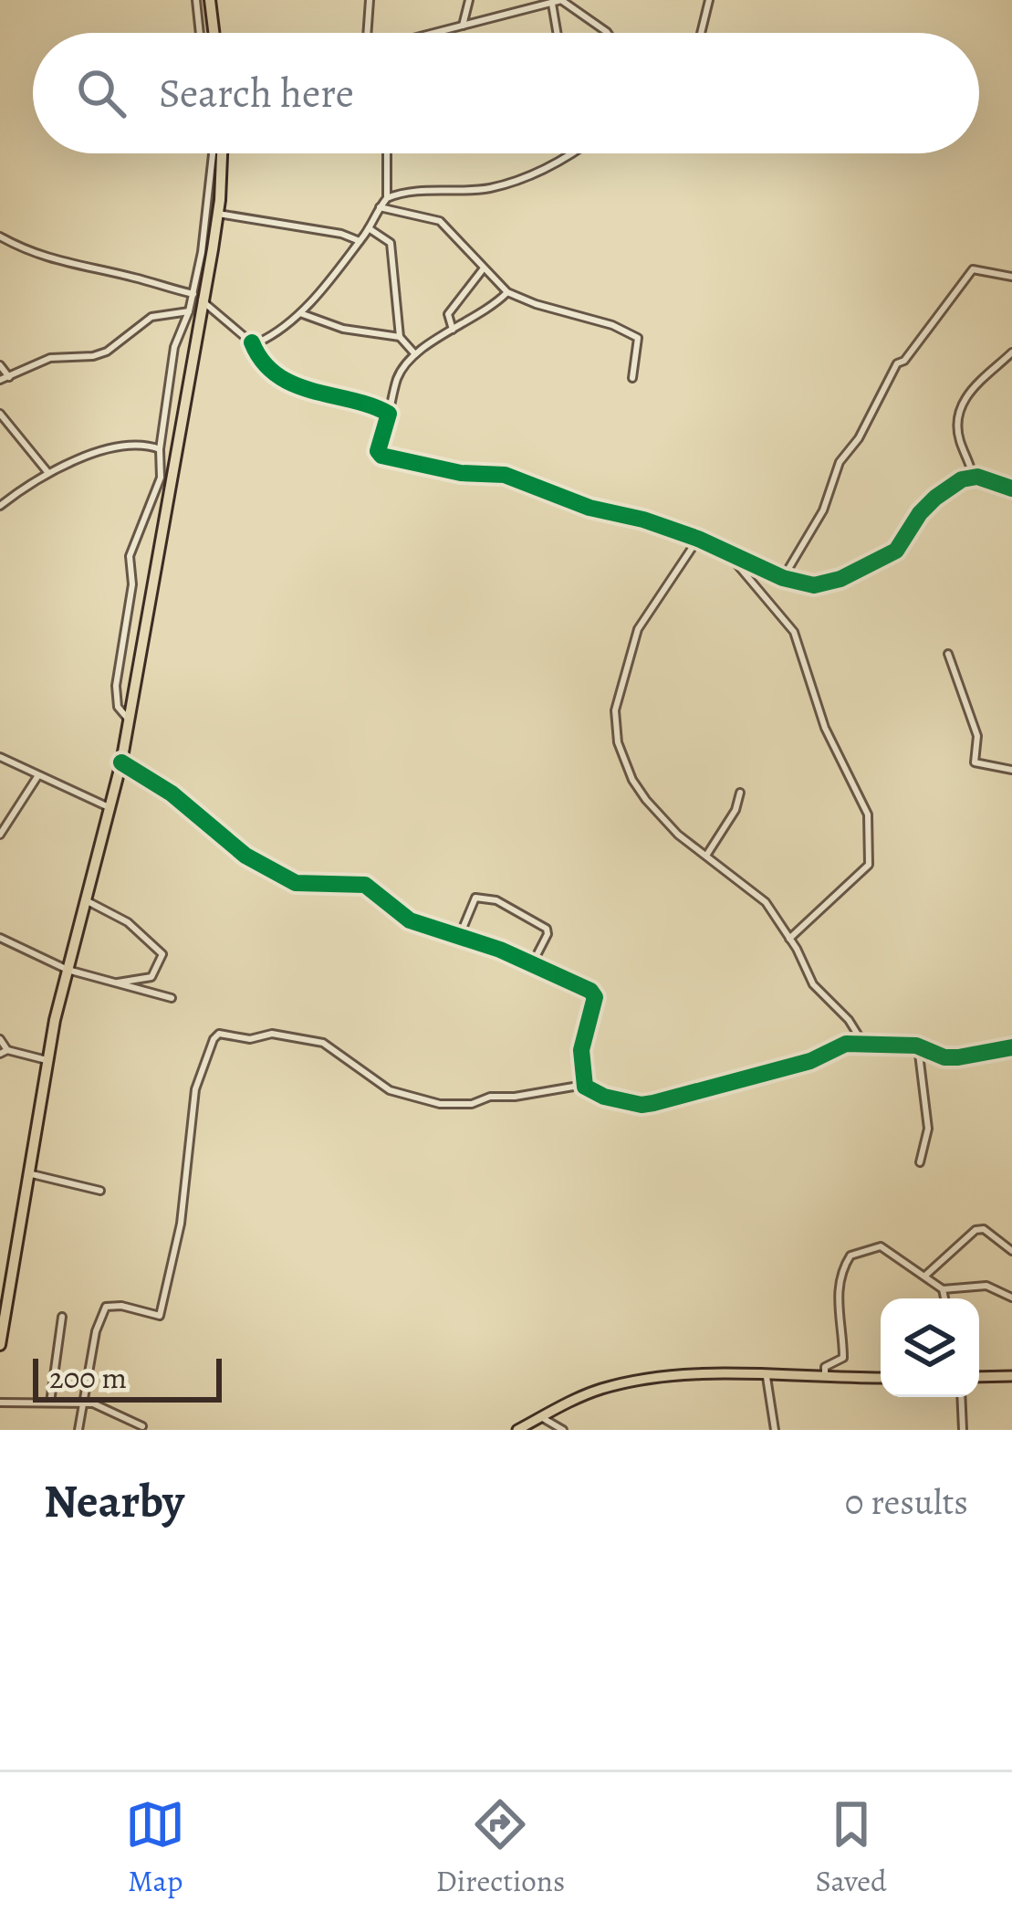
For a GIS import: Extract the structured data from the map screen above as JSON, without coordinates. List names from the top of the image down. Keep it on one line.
{"scale_bar":"200 m","page":{"search":"Search here","scale":"200 m","heading":["Nearby","0 results"],"nav":["Map","Directions","Saved"]}}
